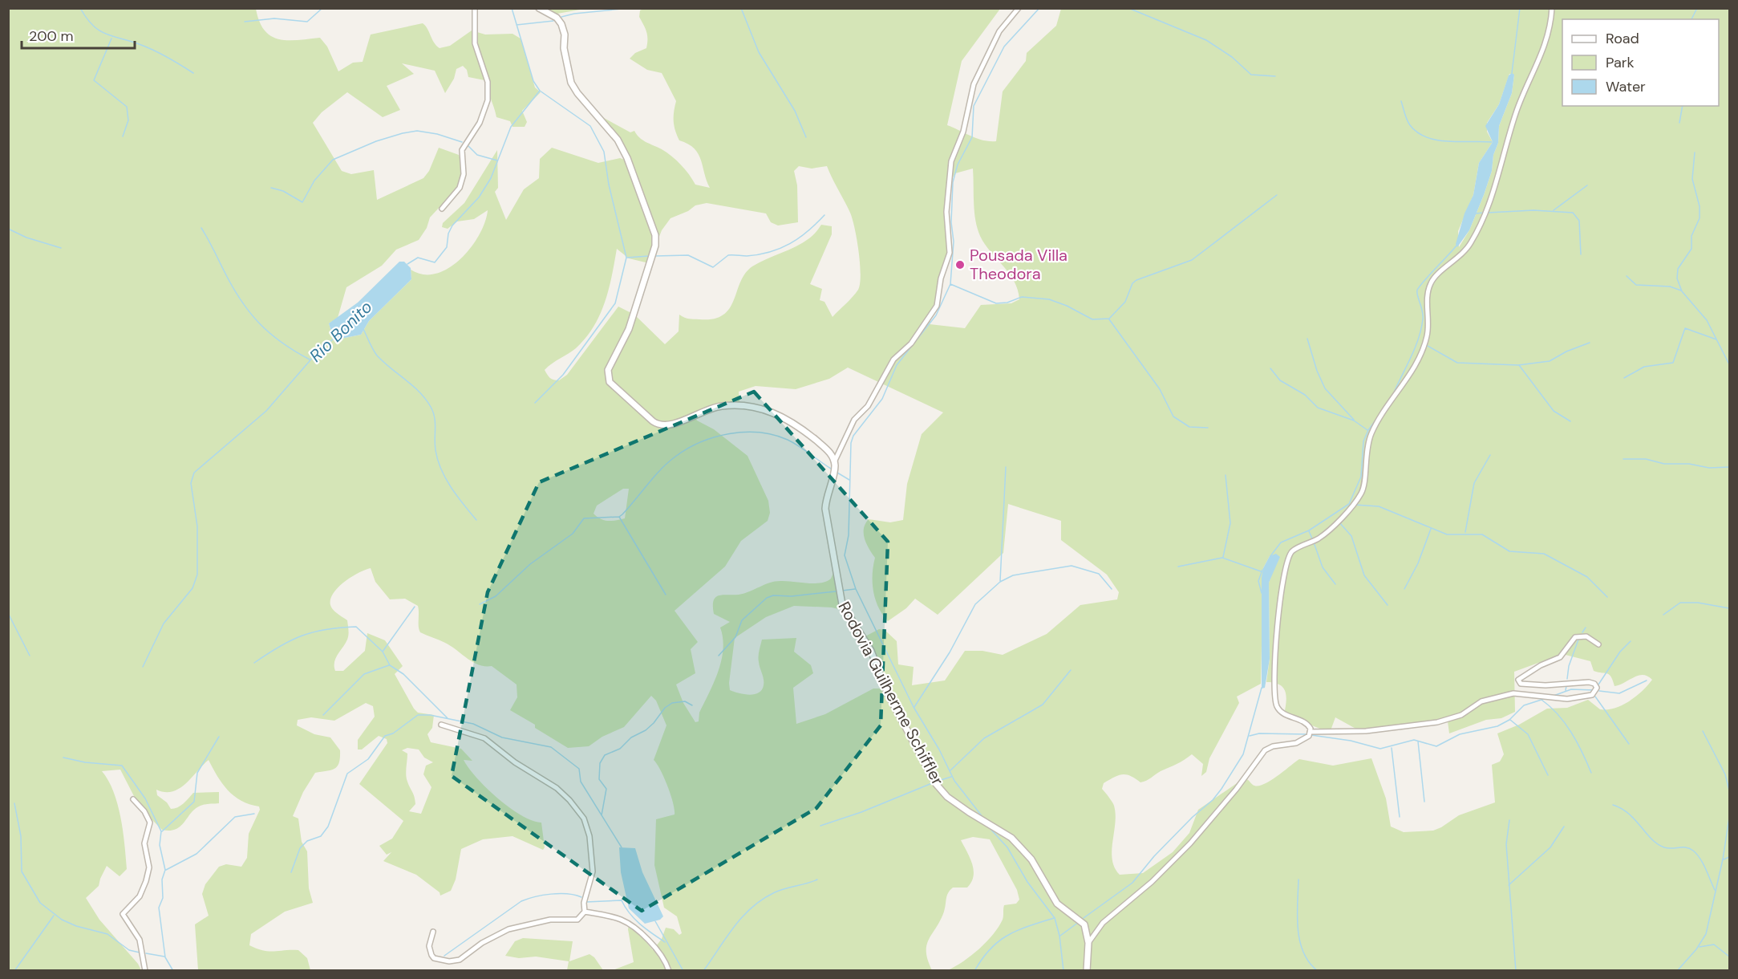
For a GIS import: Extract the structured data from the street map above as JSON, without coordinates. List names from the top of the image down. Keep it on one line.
{"streets":{"street":["Rodovia Guilherme Schiffler"]},"water":["Rio Bonito"],"places":["Pousada Villa Theodora"],"legend":["Road","Park","Water"],"scale_bar":"200 m"}
